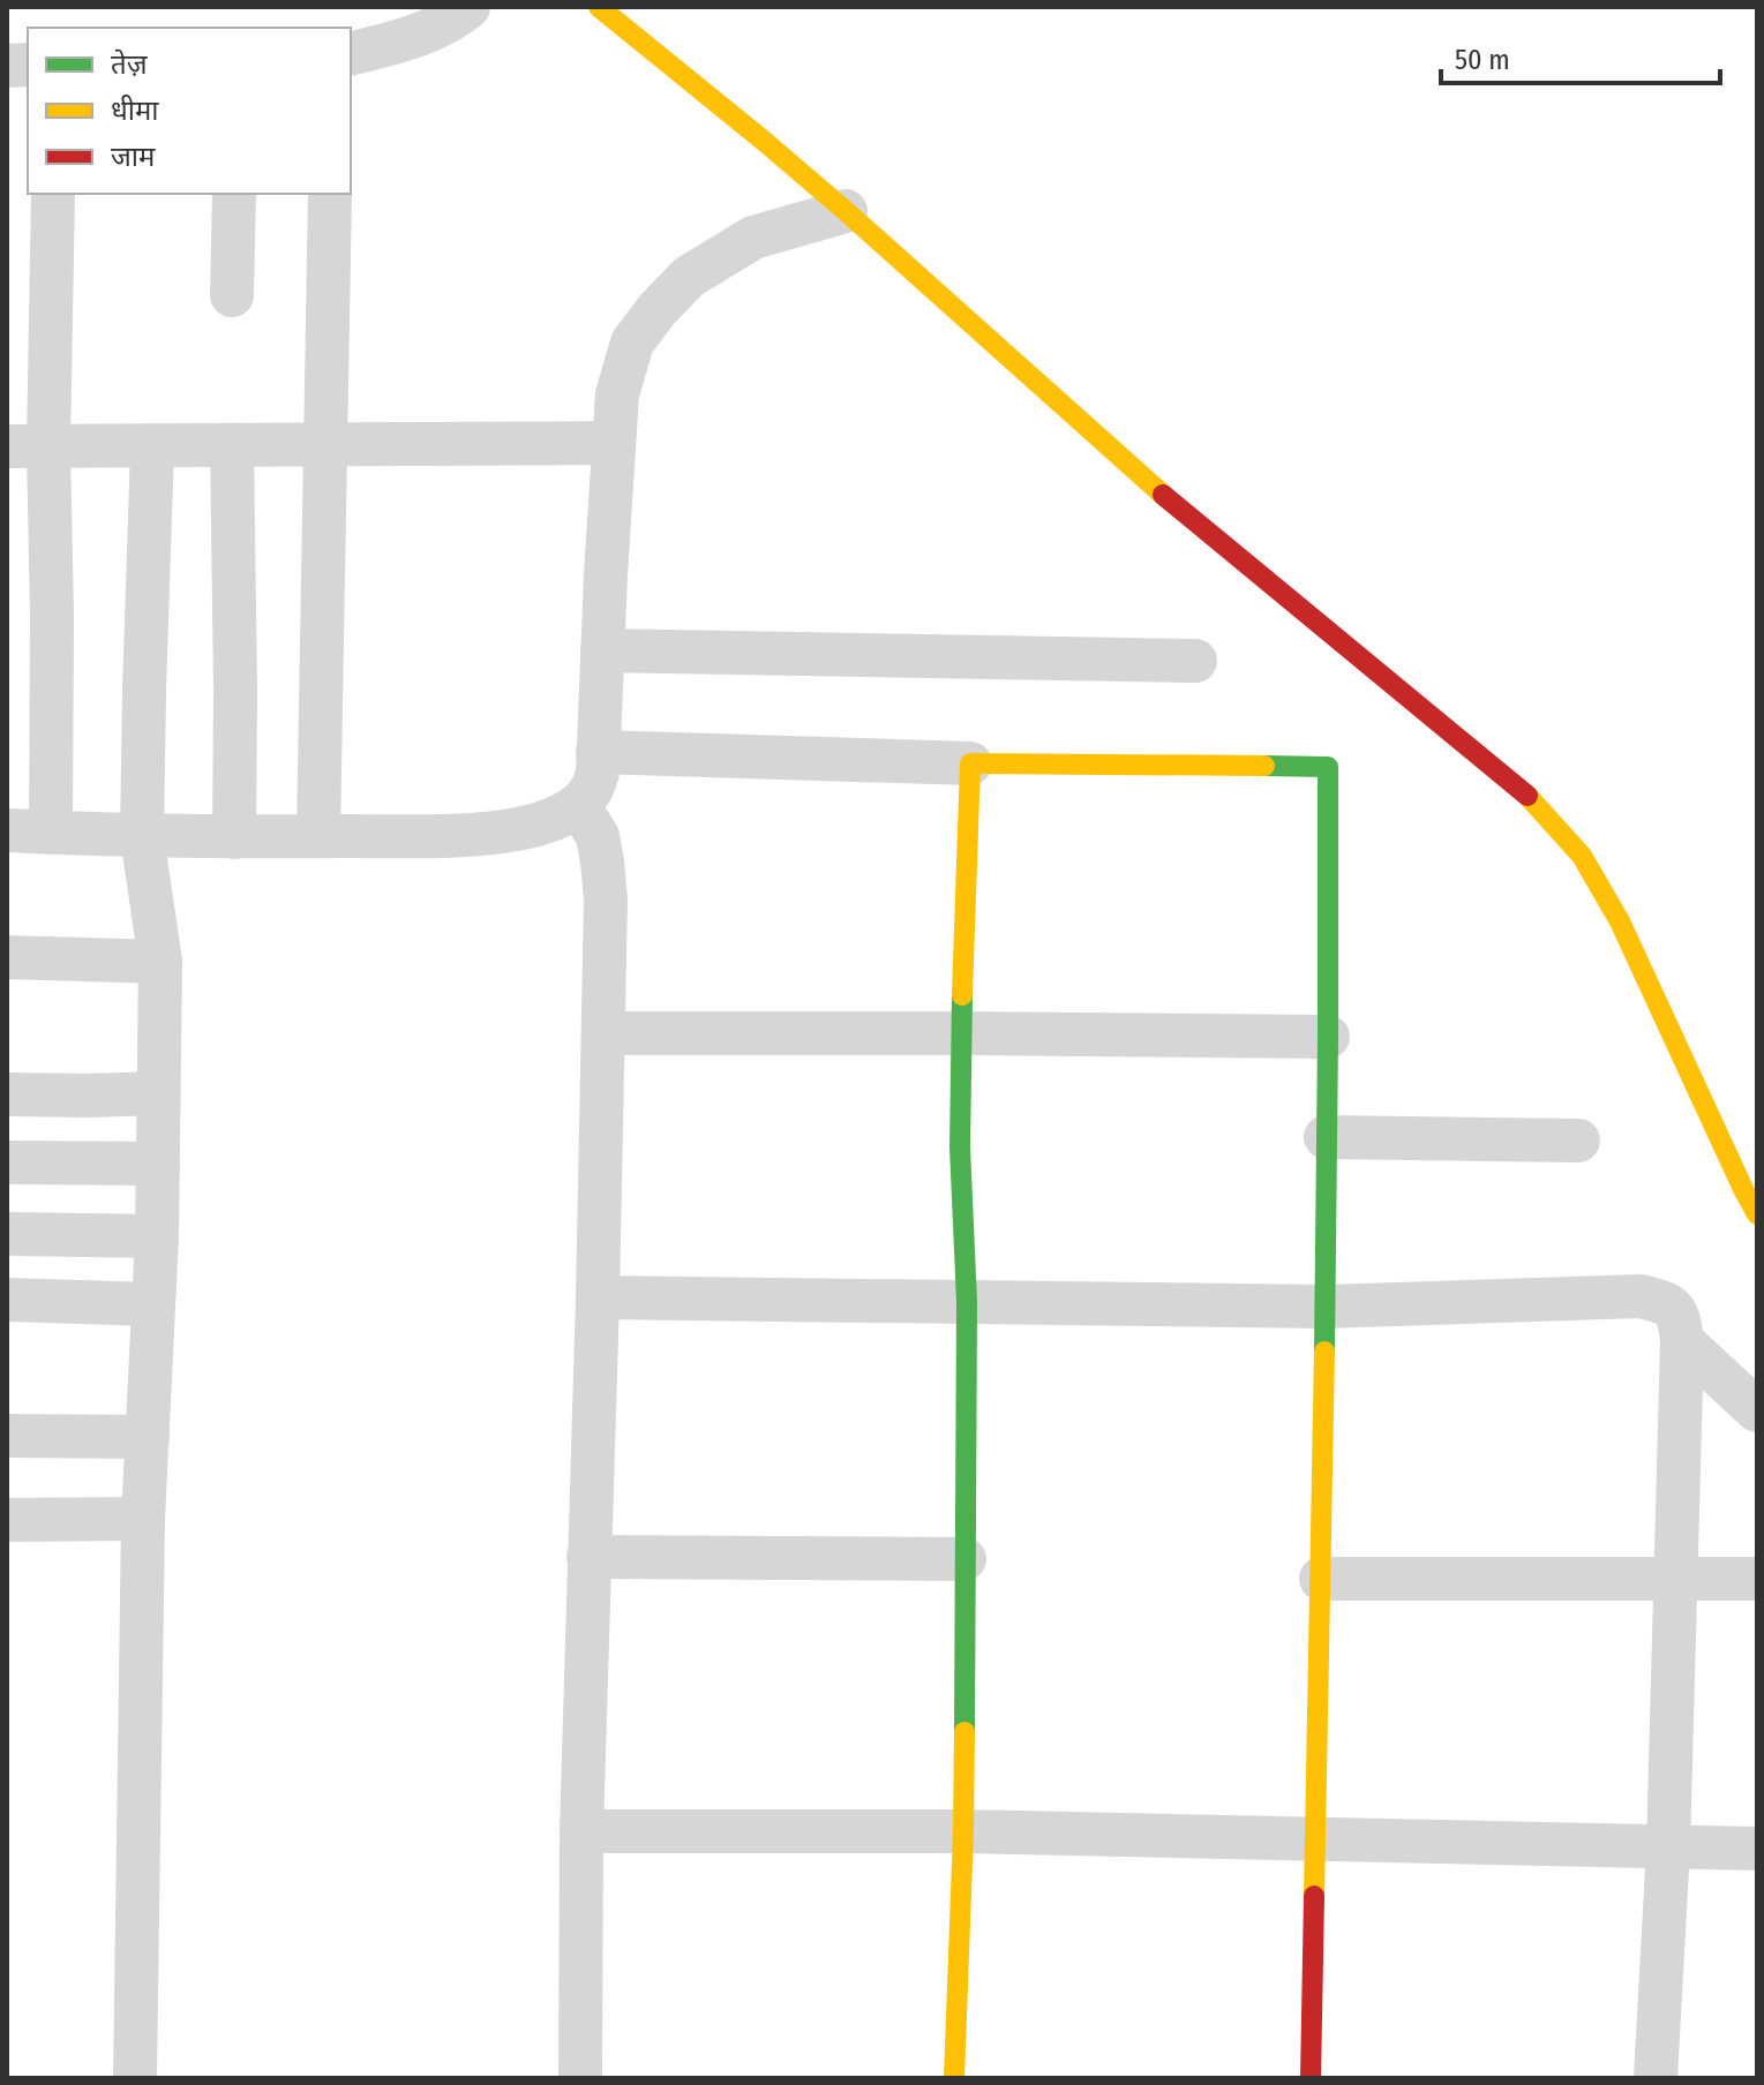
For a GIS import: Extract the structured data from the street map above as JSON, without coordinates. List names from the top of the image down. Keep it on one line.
{"legend":["तेज़","धीमा","जाम"],"scale_bar":"50 m"}
